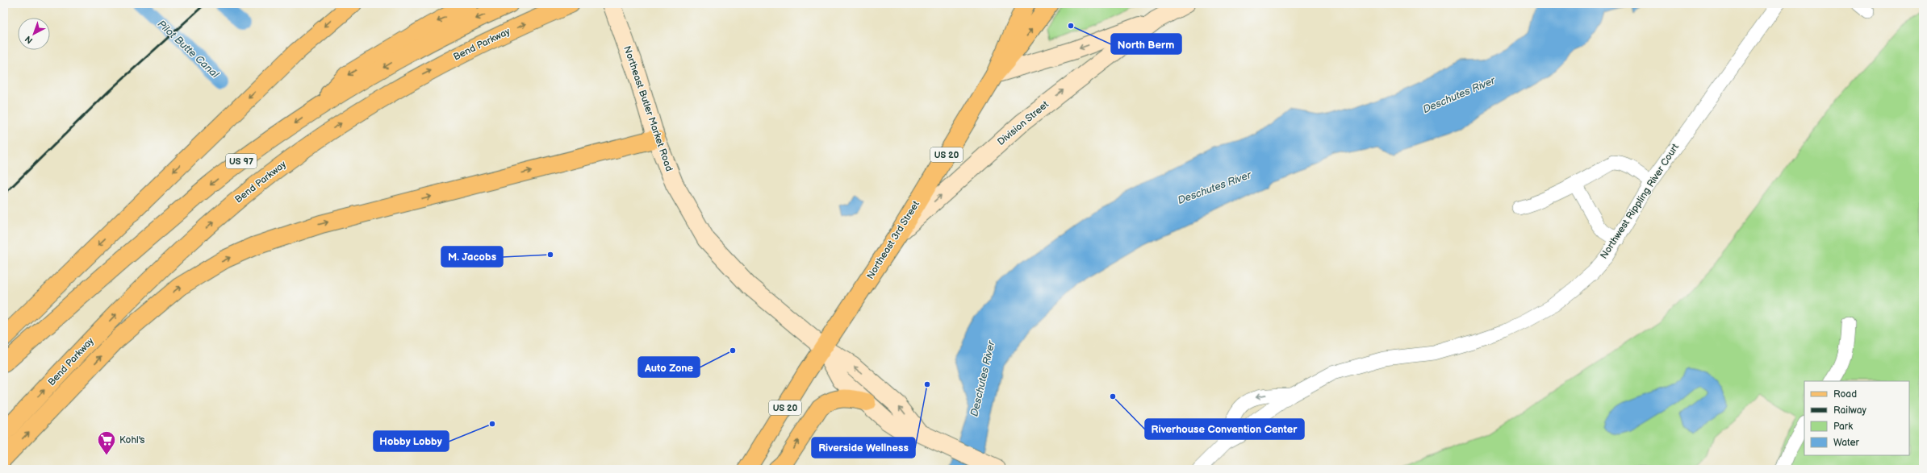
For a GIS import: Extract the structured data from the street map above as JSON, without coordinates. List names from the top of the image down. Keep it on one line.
{"streets":{"main road":["Bend Parkway","Northeast Butler Market Road","Division Street","US 20","US 97","Northeast 3rd Street"],"street":["Northwest Rippling River Court"]},"crossings":[["Northeast Butler Market Road","Northeast 3rd Street"],["Division Street","Northeast 3rd Street"]],"water":["Pilot Butte Canal","Deschutes River"],"places":{"other":["North Berm","M. Jacobs","Auto Zone","Riverside Wellness","Riverhouse Convention Center","Hobby Lobby"],"supermarket":["Kohl's"]},"legend":["Road","Railway","Park","Water"],"north":"bottom left"}
